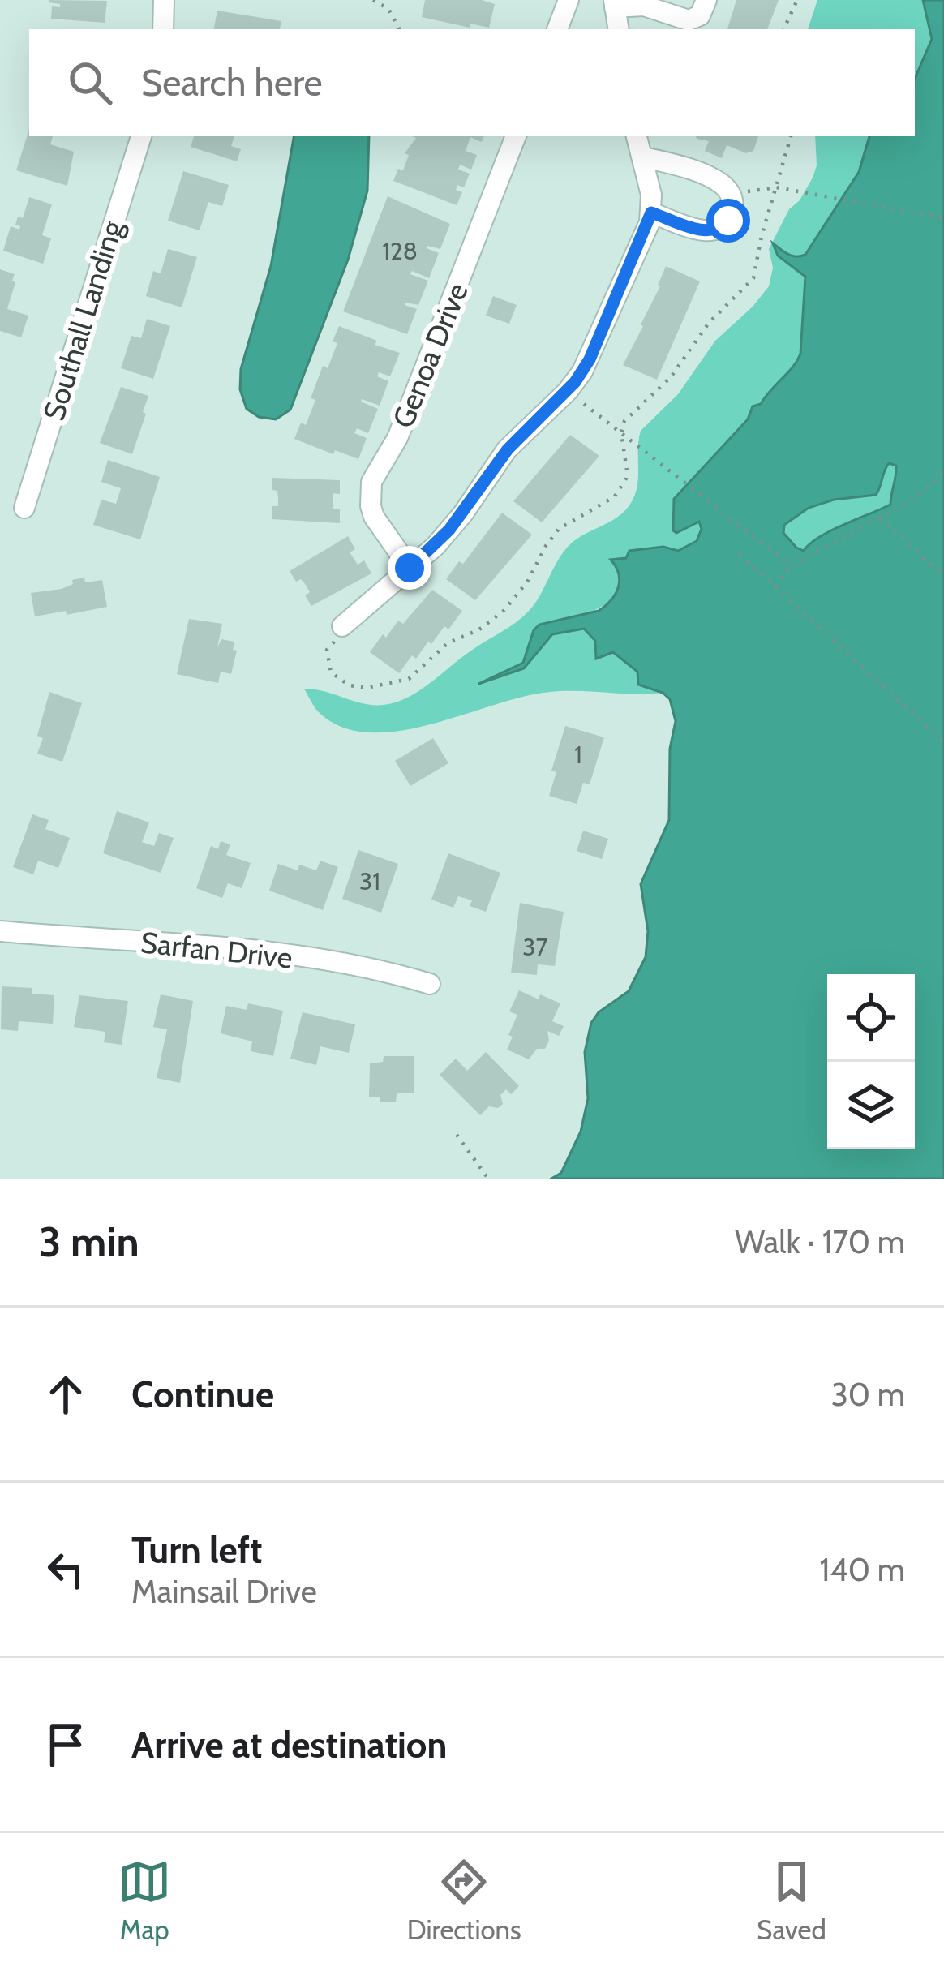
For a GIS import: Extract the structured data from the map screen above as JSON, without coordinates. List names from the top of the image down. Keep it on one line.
{"streets":{"street":["Southall Landing","Genoa Drive","Sarfan Drive"]},"house_numbers":["128","1","31","37"],"page":{"search":"Search here","heading":["3 min","Walk · 170 m"],"list":[["Continue","30 m"],["Turn left","Mainsail Drive","140 m"],"Arrive at destination"],"nav":["Map","Directions","Saved"]}}
